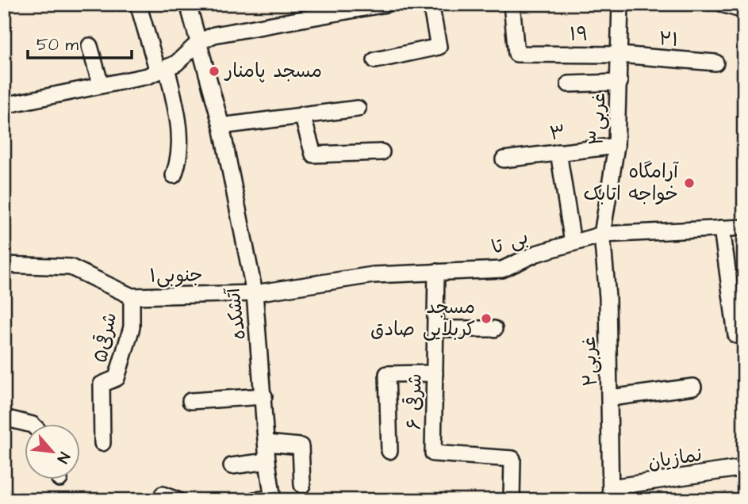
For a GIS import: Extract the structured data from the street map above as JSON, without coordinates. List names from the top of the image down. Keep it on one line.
{"streets":{"street":["۱۹","۲۱","غربی۳","۳","بی تا","جنوبی۱","آتشکده","شرقی۵","غربی۲","۶ شرقی","نمازیان"]},"crossings":[["۱۹","۲۱"],["۱۹","غربی۳"],["۲۱","غربی۳"],["غربی۳","۳"],["غربی۳","بی تا"],["غربی۳","غربی۲"],["بی تا","جنوبی۱"],["بی تا","آتشکده"],["بی تا","غربی۲"],["بی تا","۶ شرقی"],["جنوبی۱","آتشکده"],["جنوبی۱","شرقی۵"],["غربی۲","نمازیان"]],"places":["مسجد پامنار","آرامگاه خواجه اتابک","مسجد کربلایی صادق"],"scale_bar":"50 m","north":"bottom right"}
